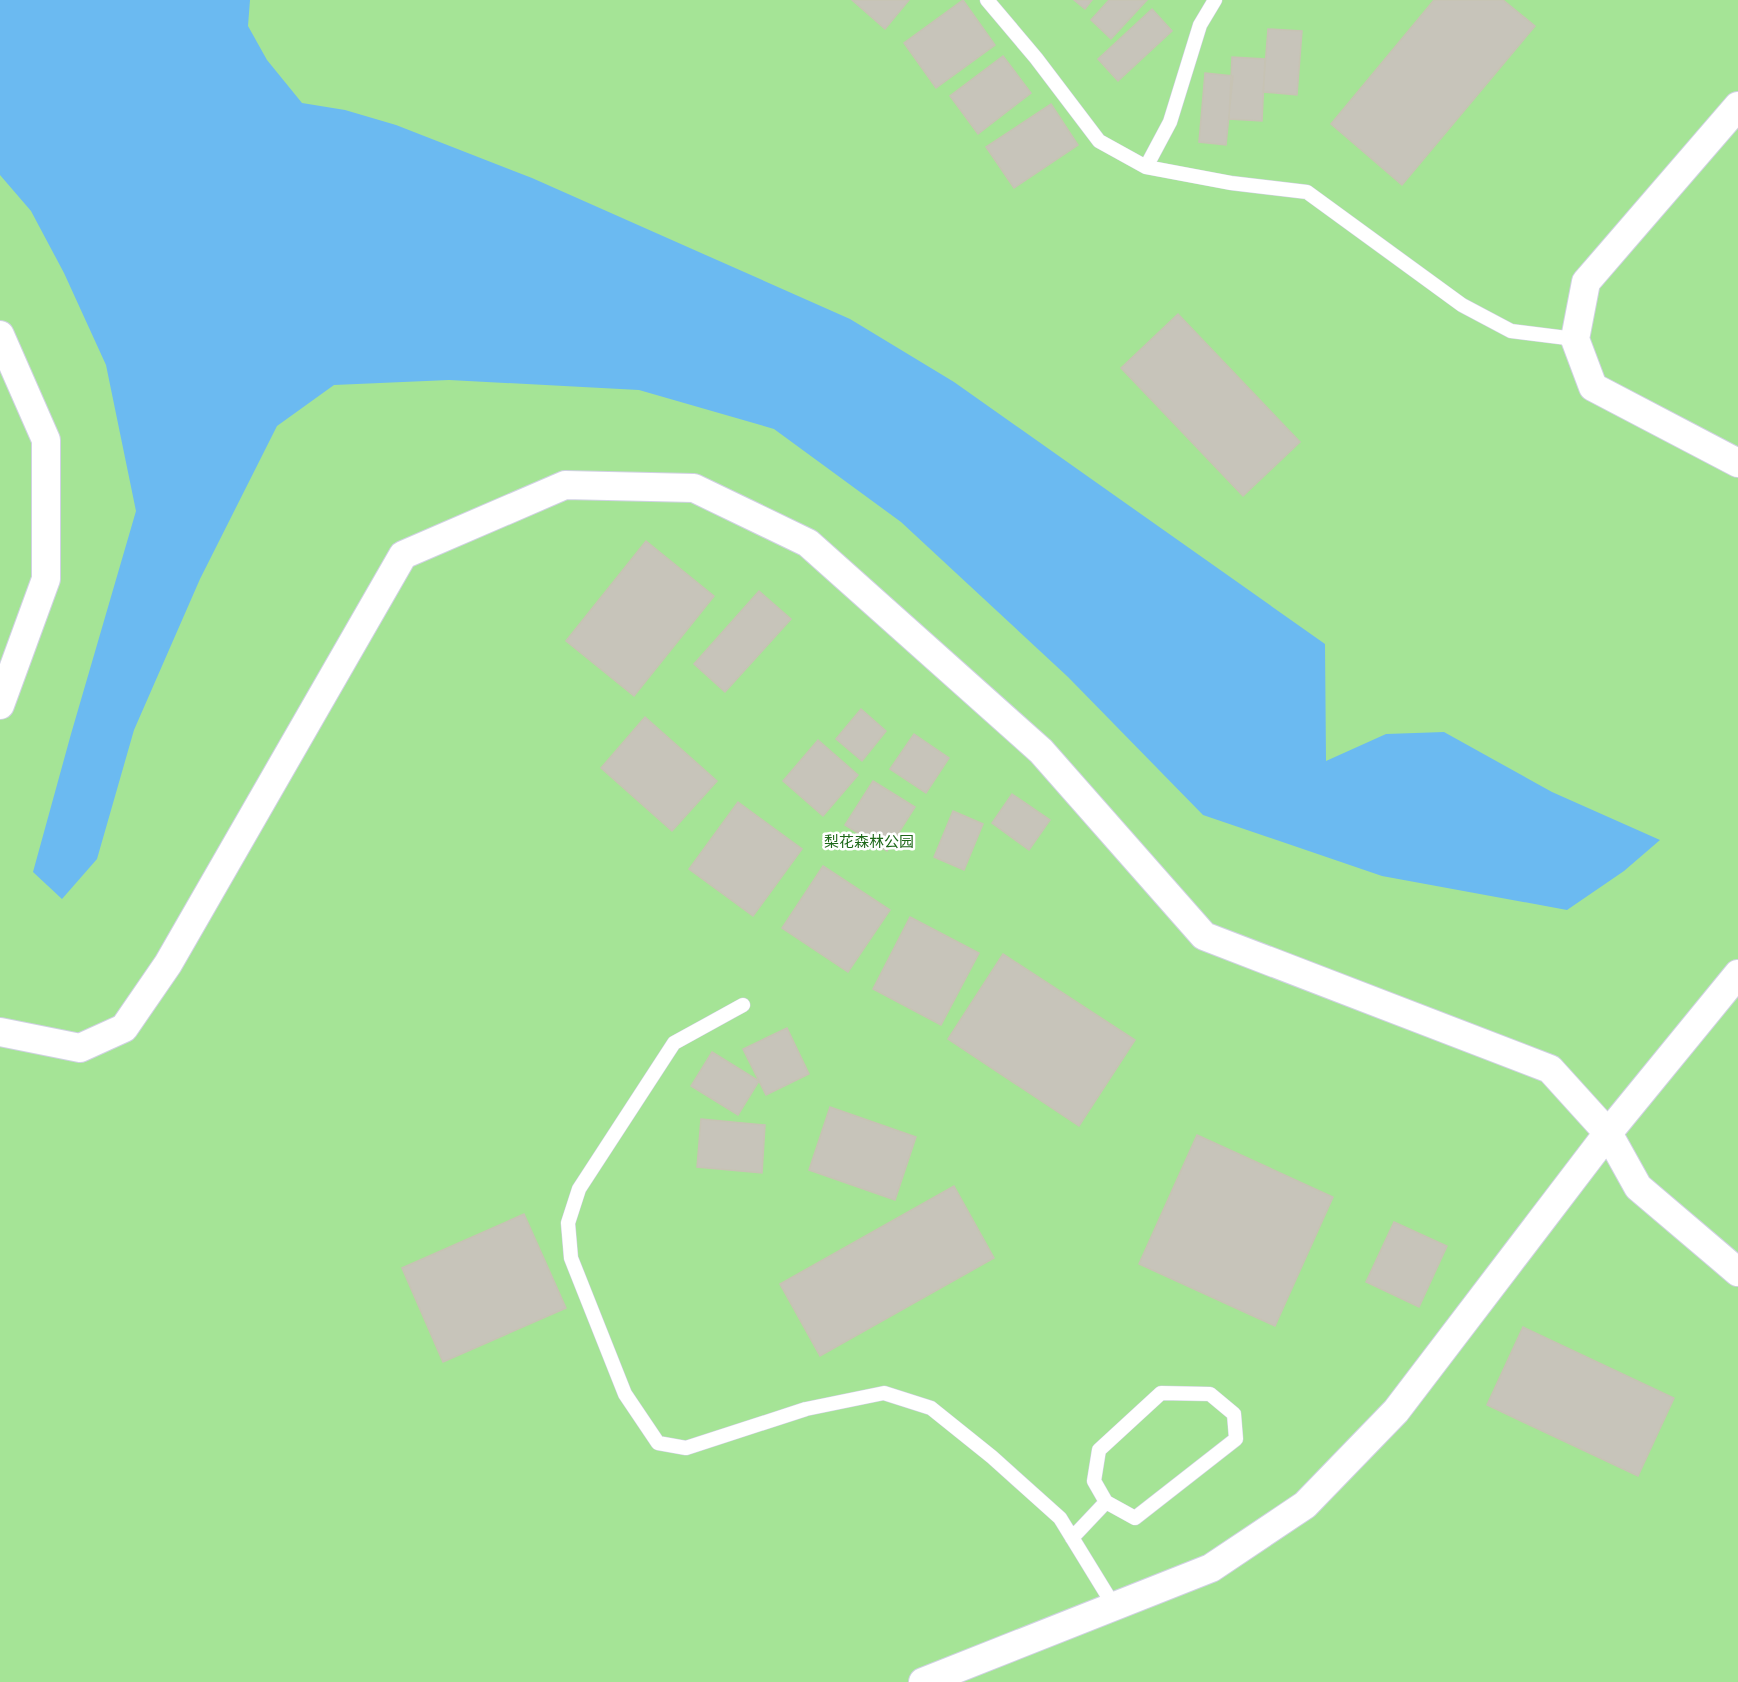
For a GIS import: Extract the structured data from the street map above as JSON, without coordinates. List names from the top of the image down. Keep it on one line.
{"parks":["梨花森林公园"]}
